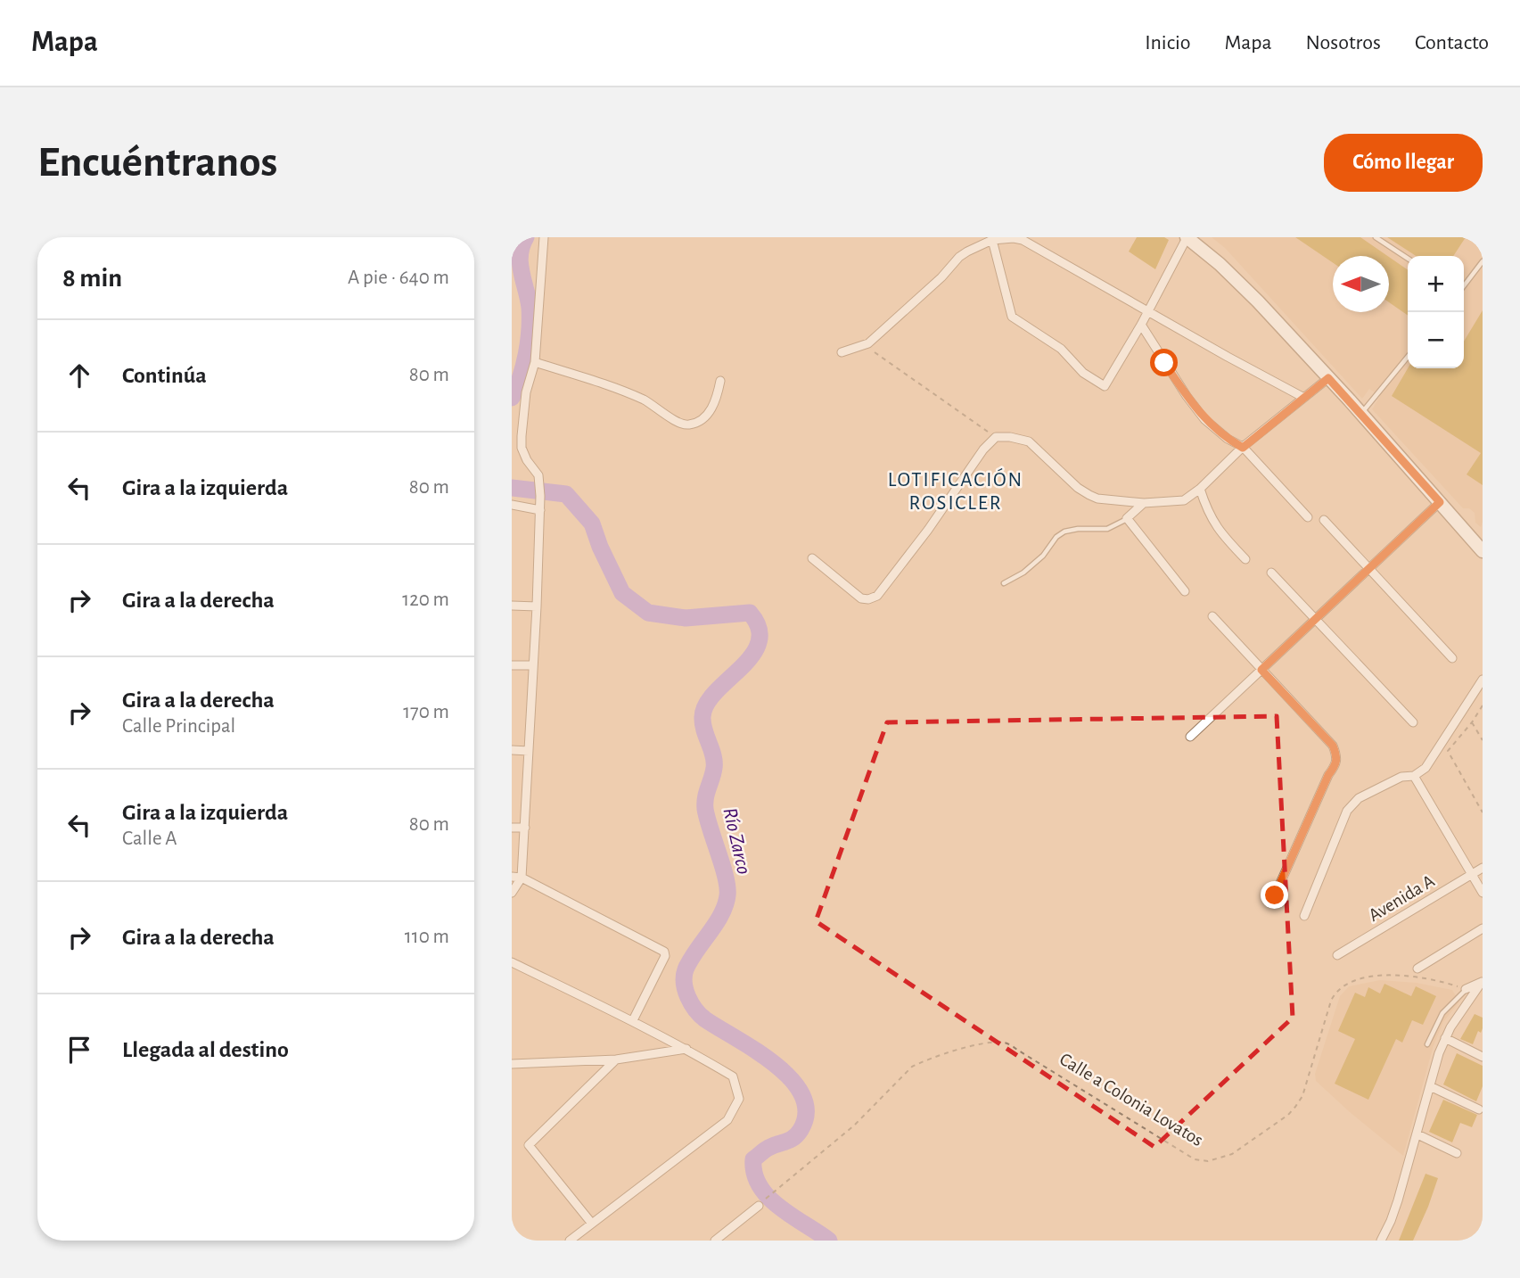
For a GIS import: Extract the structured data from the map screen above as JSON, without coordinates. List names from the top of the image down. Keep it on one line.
{"streets":{"street":["Avenida A"],"path":["Calle a Colonia Lovatos"]},"districts":["LOTIFICACIÓN ROSICLER"],"water":["Río Zarco"],"north":"left","page":{"header":"Mapa","nav":["Inicio","Mapa","Nosotros","Contacto"],"buttons":"Cómo llegar","title":"Encuéntranos","heading":["8 min","A pie · 640 m"],"map_buttons":["+","−"],"list":[["Continúa","80 m"],["Gira a la izquierda","80 m"],["Gira a la derecha","120 m"],["Gira a la derecha","Calle Principal","170 m"],["Gira a la izquierda","Calle A","80 m"],["Gira a la derecha","110 m"],"Llegada al destino"]}}
